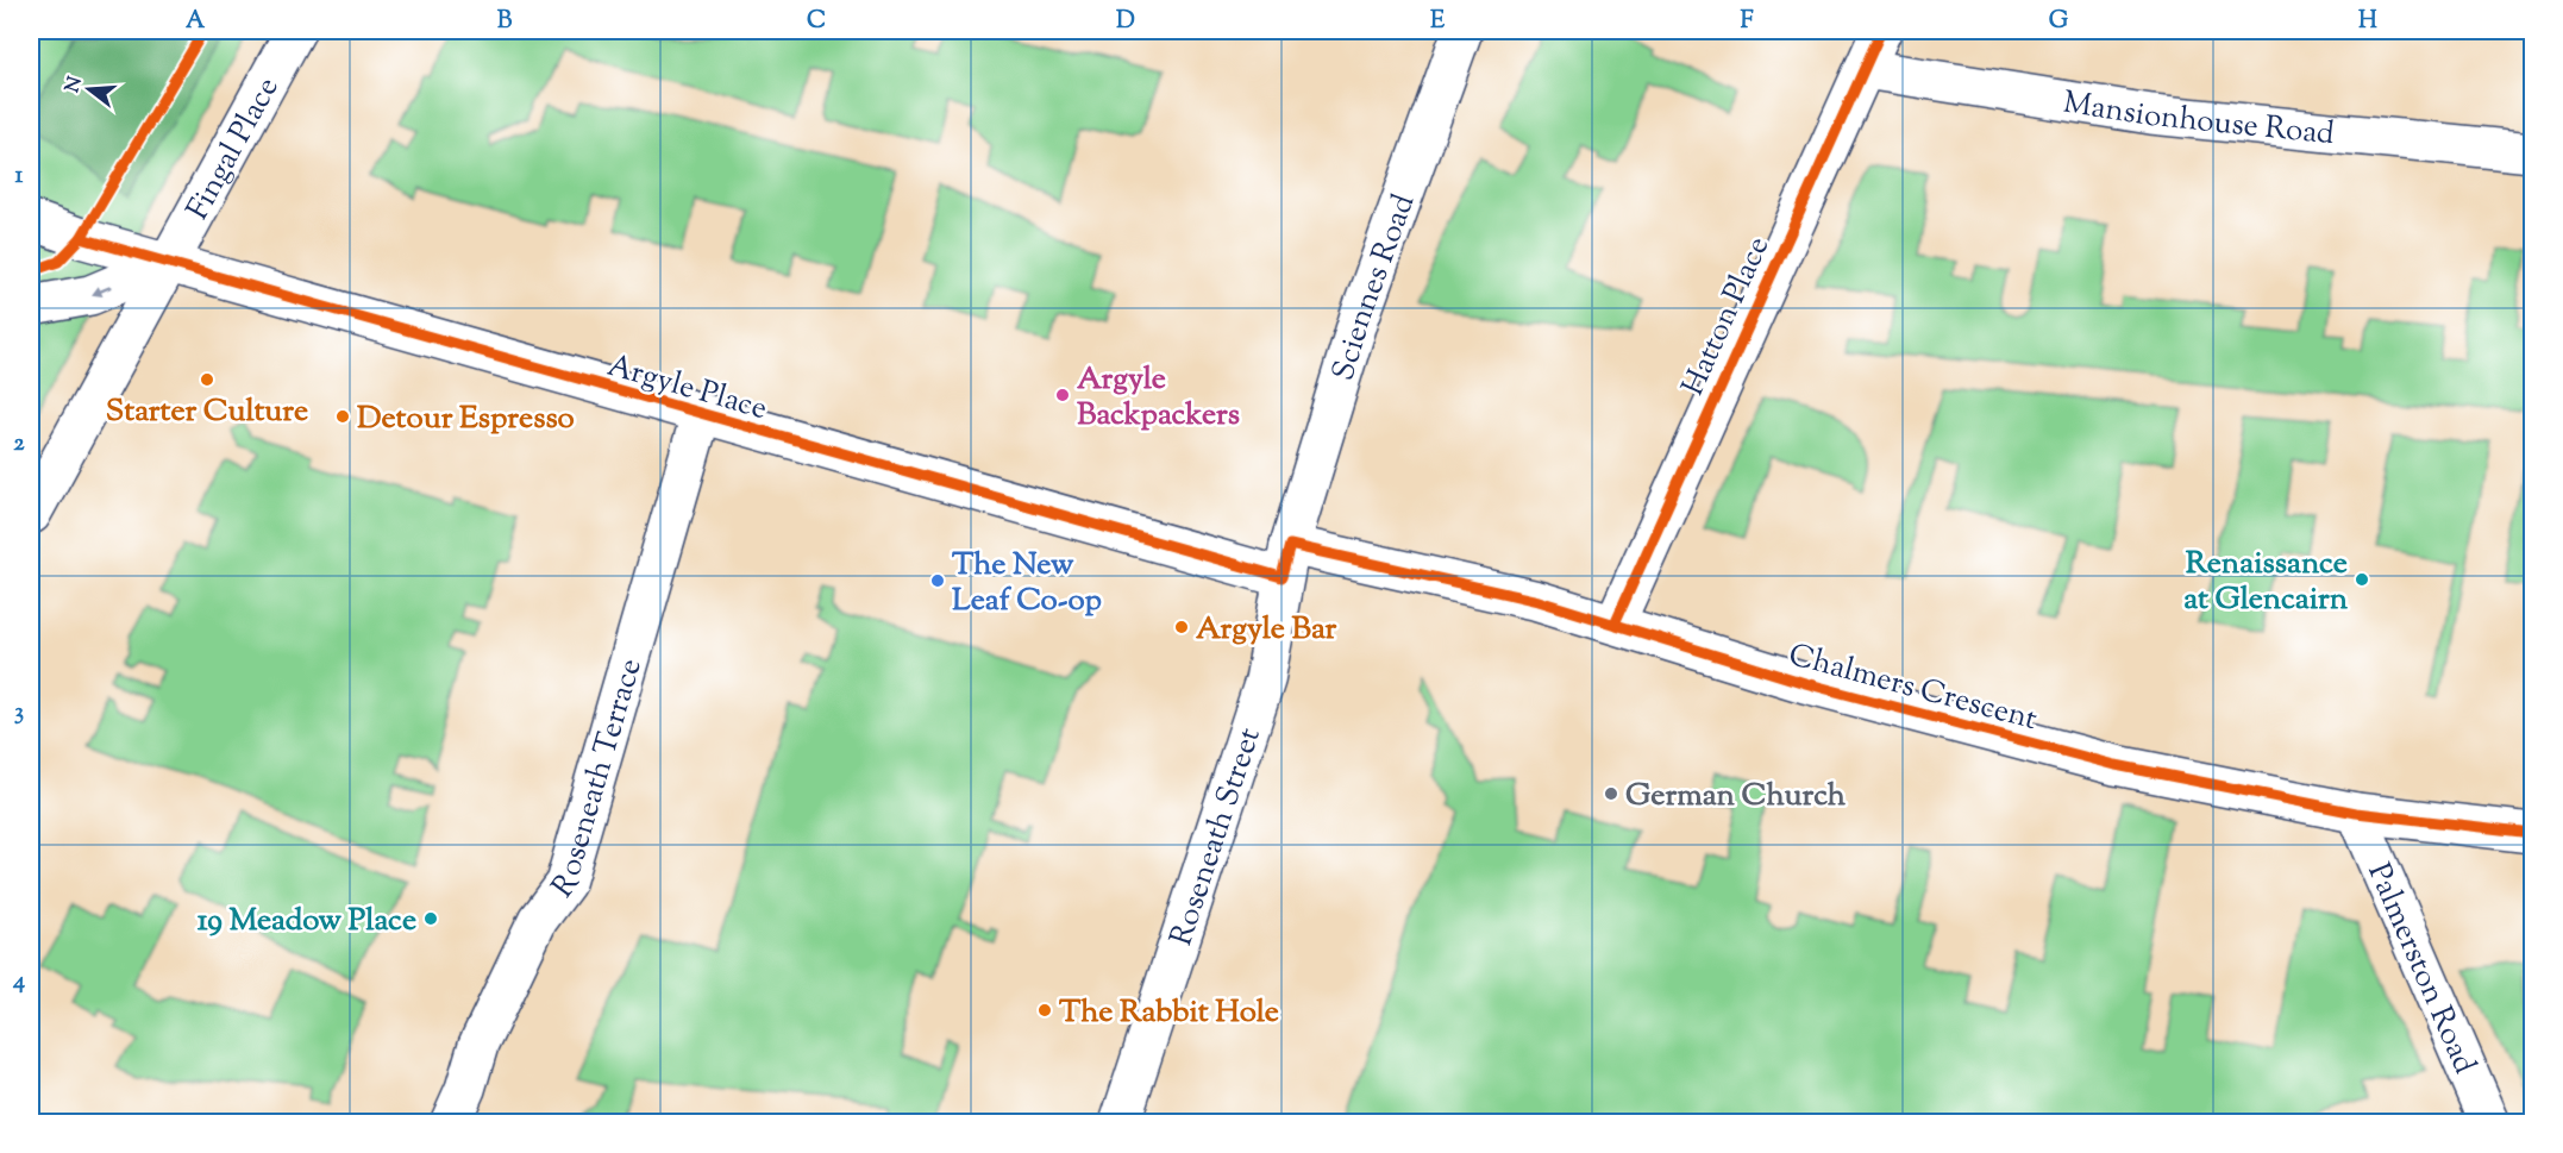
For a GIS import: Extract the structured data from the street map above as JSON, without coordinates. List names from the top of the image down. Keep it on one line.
{"streets":{"street":["Mansionhouse Road","Fingal Place","Sciennes Road","Hatton Place","Argyle Place","Chalmers Crescent","Roseneath Terrace","Roseneath Street","Palmerston Road"]},"crossings":[["Mansionhouse Road","Hatton Place"],["Fingal Place","Argyle Place"],["Sciennes Road","Argyle Place"],["Sciennes Road","Chalmers Crescent"],["Sciennes Road","Roseneath Street"],["Hatton Place","Chalmers Crescent"],["Argyle Place","Chalmers Crescent"],["Argyle Place","Roseneath Terrace"],["Argyle Place","Roseneath Street"],["Chalmers Crescent","Roseneath Street"],["Chalmers Crescent","Palmerston Road"]],"places":["Starter Culture","Argyle Backpackers","Detour Espresso","Renaissance at Glencairn","The New Leaf Co-op","Argyle Bar","German Church","19 Meadow Place","The Rabbit Hole"],"north":"left","grid":{"columns":["A","B","C","D","E","F","G","H"],"rows":["1","2","3","4"]}}
